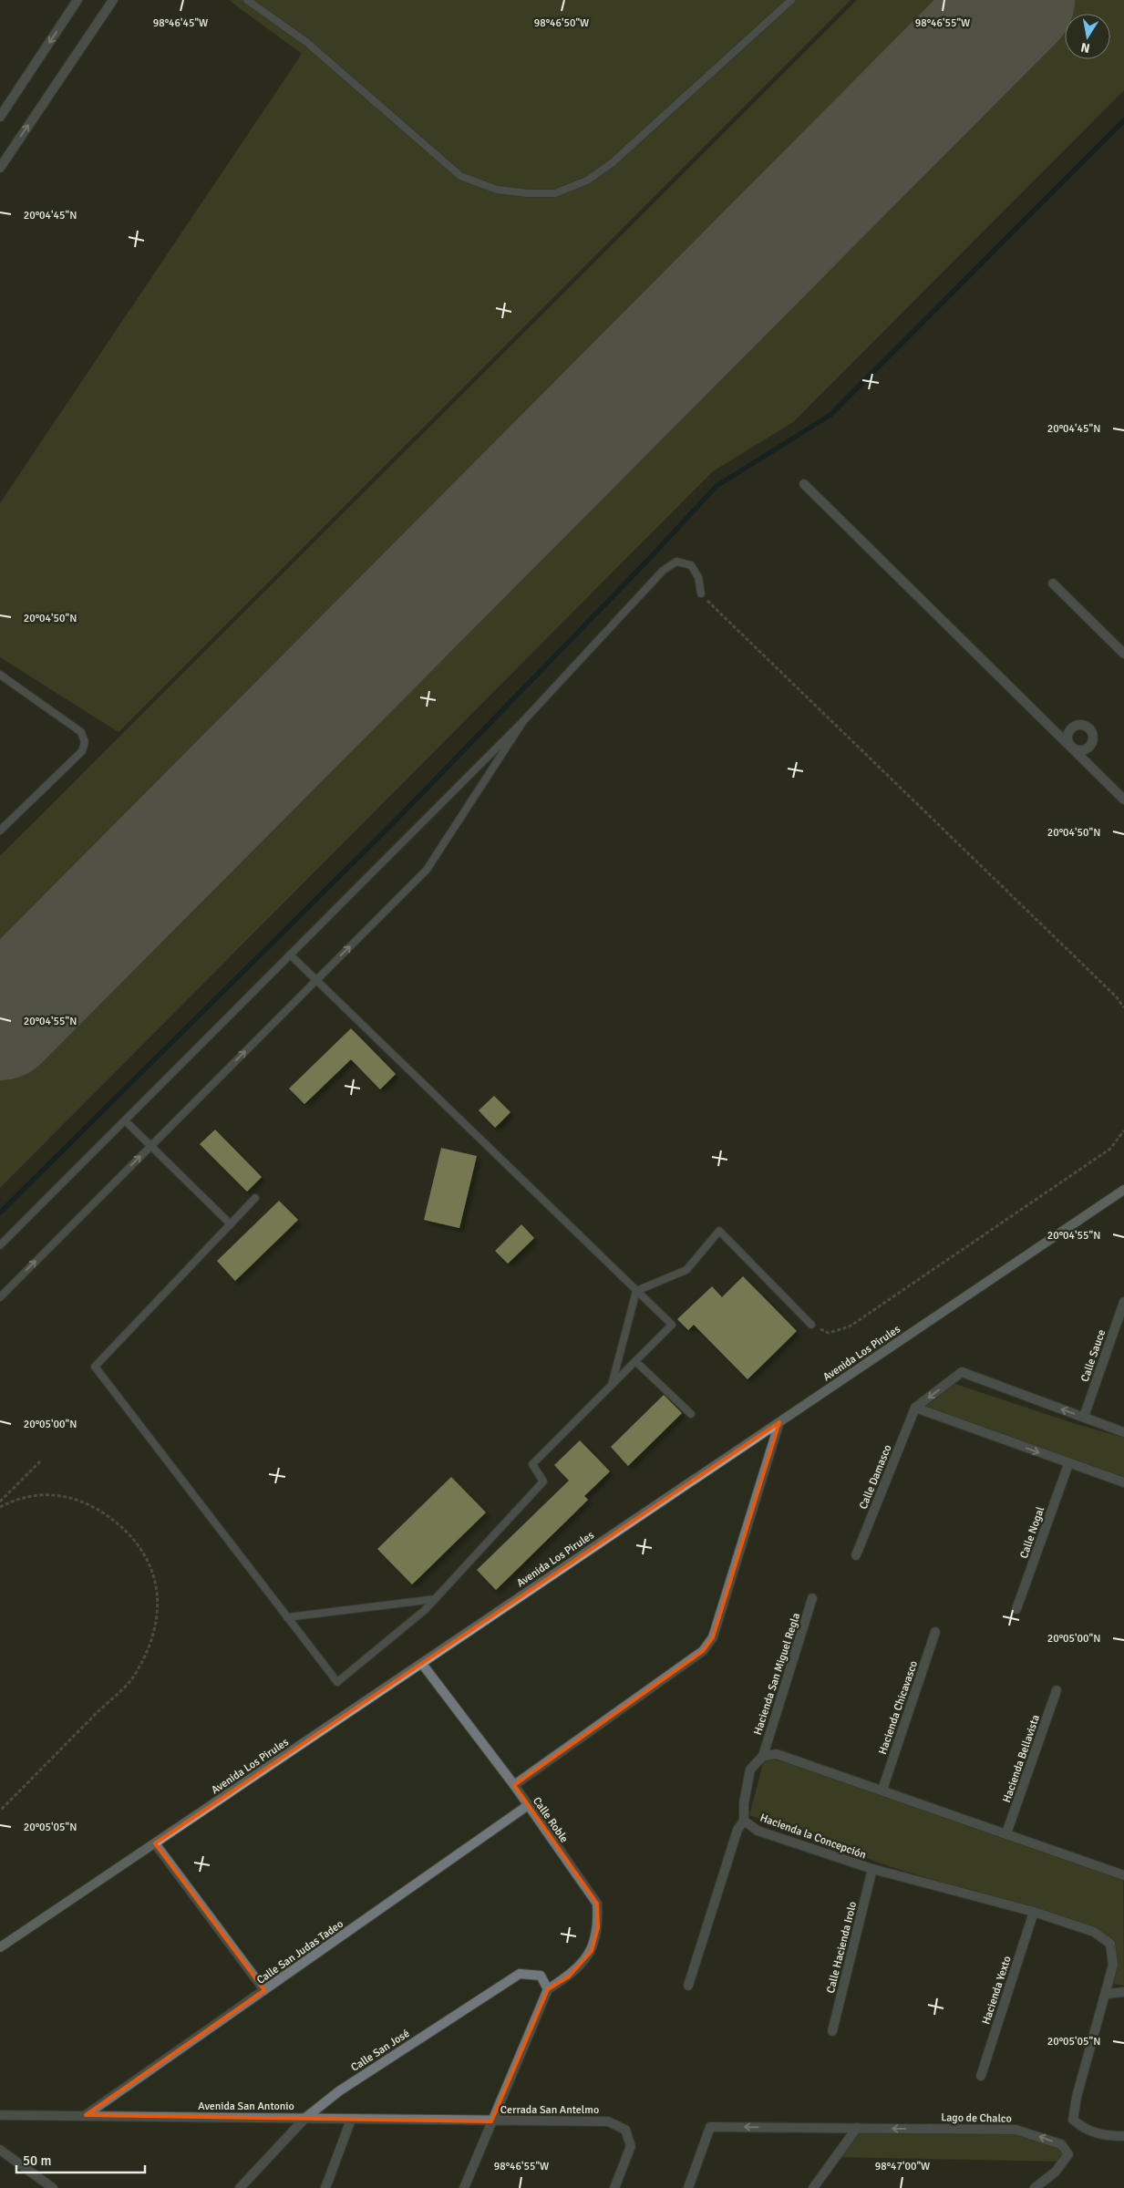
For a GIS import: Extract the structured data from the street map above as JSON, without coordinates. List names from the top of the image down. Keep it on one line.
{"streets":{"street":["Avenida Los Pirules","Calle Sauce","Calle Damasco","Calle Nogal","Hacienda San Miguel Regla","Hacienda Chicavasco","Hacienda Bellavista","Calle Roble","Hacienda la Concepción","Calle Hacienda Irolo","Calle San Judas Tadeo","Hacienda Yexto","Calle San José","Avenida San Antonio","Cerrada San Antelmo","Lago de Chalco"]},"crossings":[["Avenida Los Pirules","Calle Roble"],["Hacienda San Miguel Regla","Hacienda la Concepción"],["Calle Roble","Calle San Judas Tadeo"],["Calle Roble","Calle San José"],["Hacienda la Concepción","Calle Hacienda Irolo"],["Hacienda la Concepción","Hacienda Yexto"],["Calle San Judas Tadeo","Avenida San Antonio"],["Calle San José","Avenida San Antonio"],["Avenida San Antonio","Cerrada San Antelmo"]],"scale_bar":"50 m","north":"bottom","coordinates":["98°46'50\"W","98°46'55\"W","98°46'45\"W","20°04'45\"N","20°04'50\"N","20°04'55\"N","20°05'00\"N","20°05'05\"N","98°47'00\"W"]}
